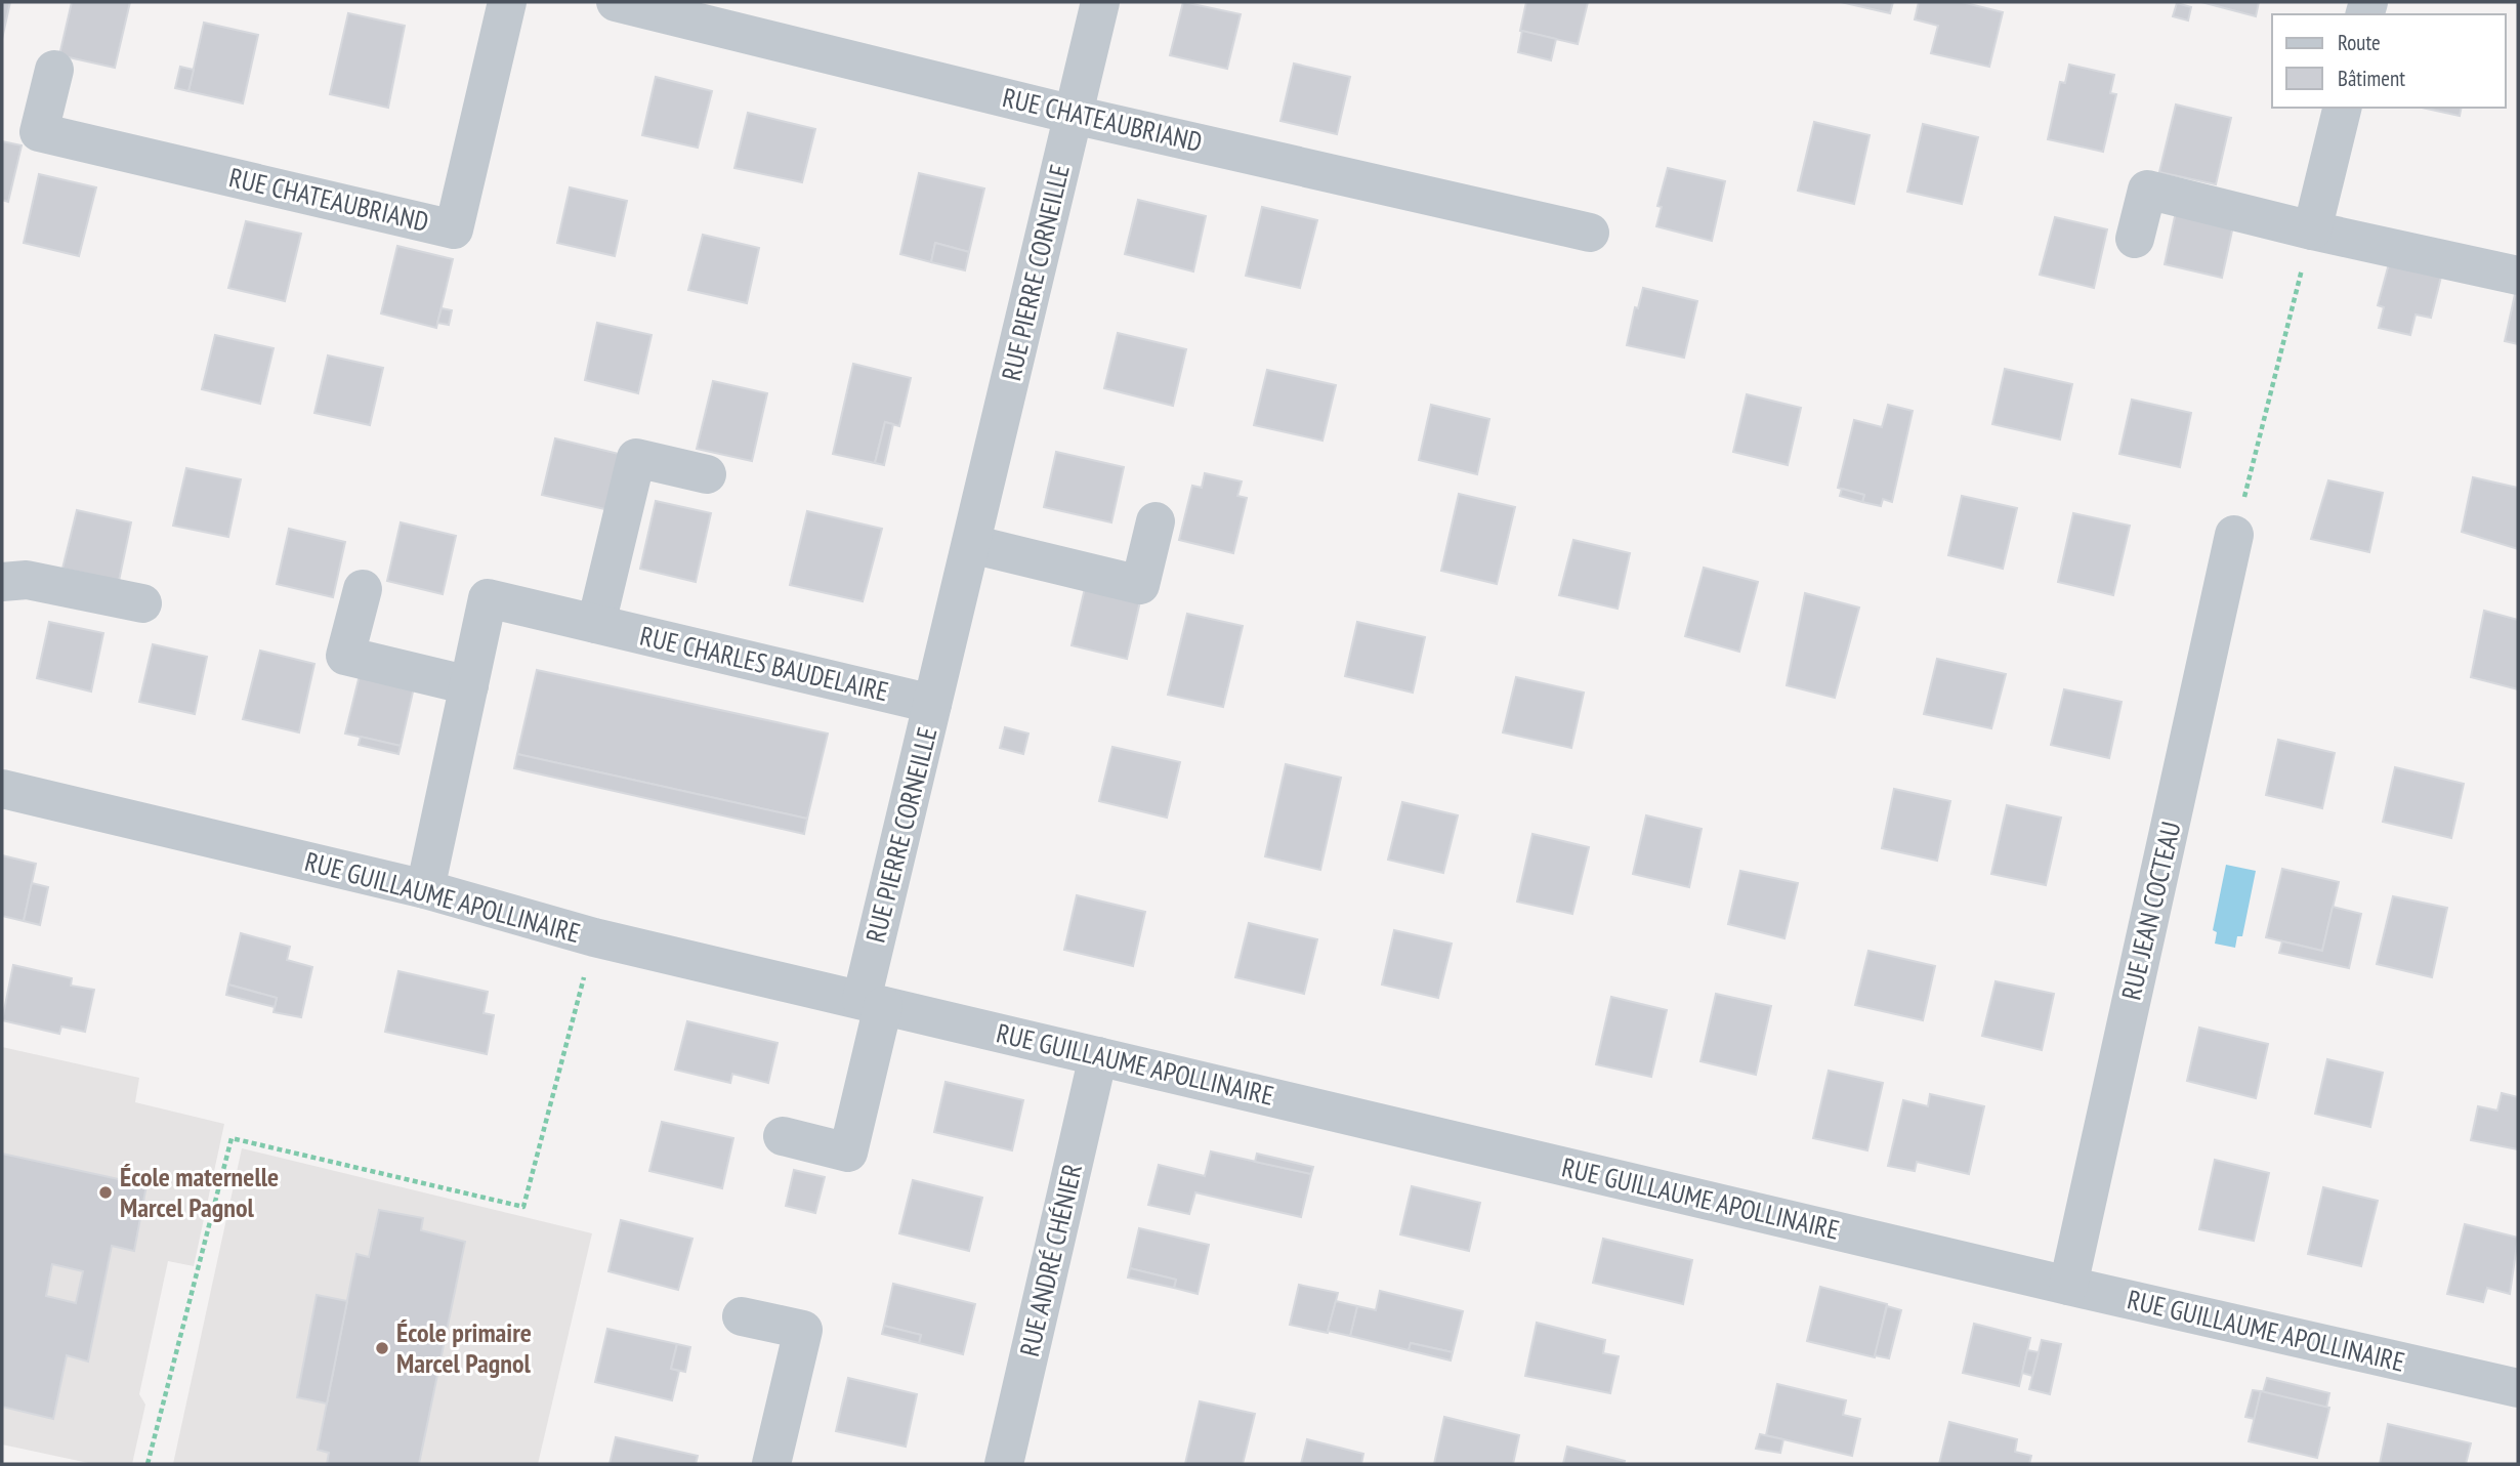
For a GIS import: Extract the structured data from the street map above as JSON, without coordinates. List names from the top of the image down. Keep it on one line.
{"streets":{"street":["RUE CHATEAUBRIAND","RUE PIERRE CORNEILLE","RUE CHARLES BAUDELAIRE","RUE GUILLAUME APOLLINAIRE","RUE JEAN COCTEAU","RUE ANDRÉ CHÉNIER"]},"crossings":[["RUE CHATEAUBRIAND","RUE PIERRE CORNEILLE"],["RUE PIERRE CORNEILLE","RUE CHARLES BAUDELAIRE"],["RUE PIERRE CORNEILLE","RUE GUILLAUME APOLLINAIRE"],["RUE CHARLES BAUDELAIRE","RUE GUILLAUME APOLLINAIRE"],["RUE GUILLAUME APOLLINAIRE","RUE JEAN COCTEAU"],["RUE GUILLAUME APOLLINAIRE","RUE ANDRÉ CHÉNIER"]],"places":["École maternelle Marcel Pagnol","École primaire Marcel Pagnol"],"legend":["Route","Bâtiment"]}
